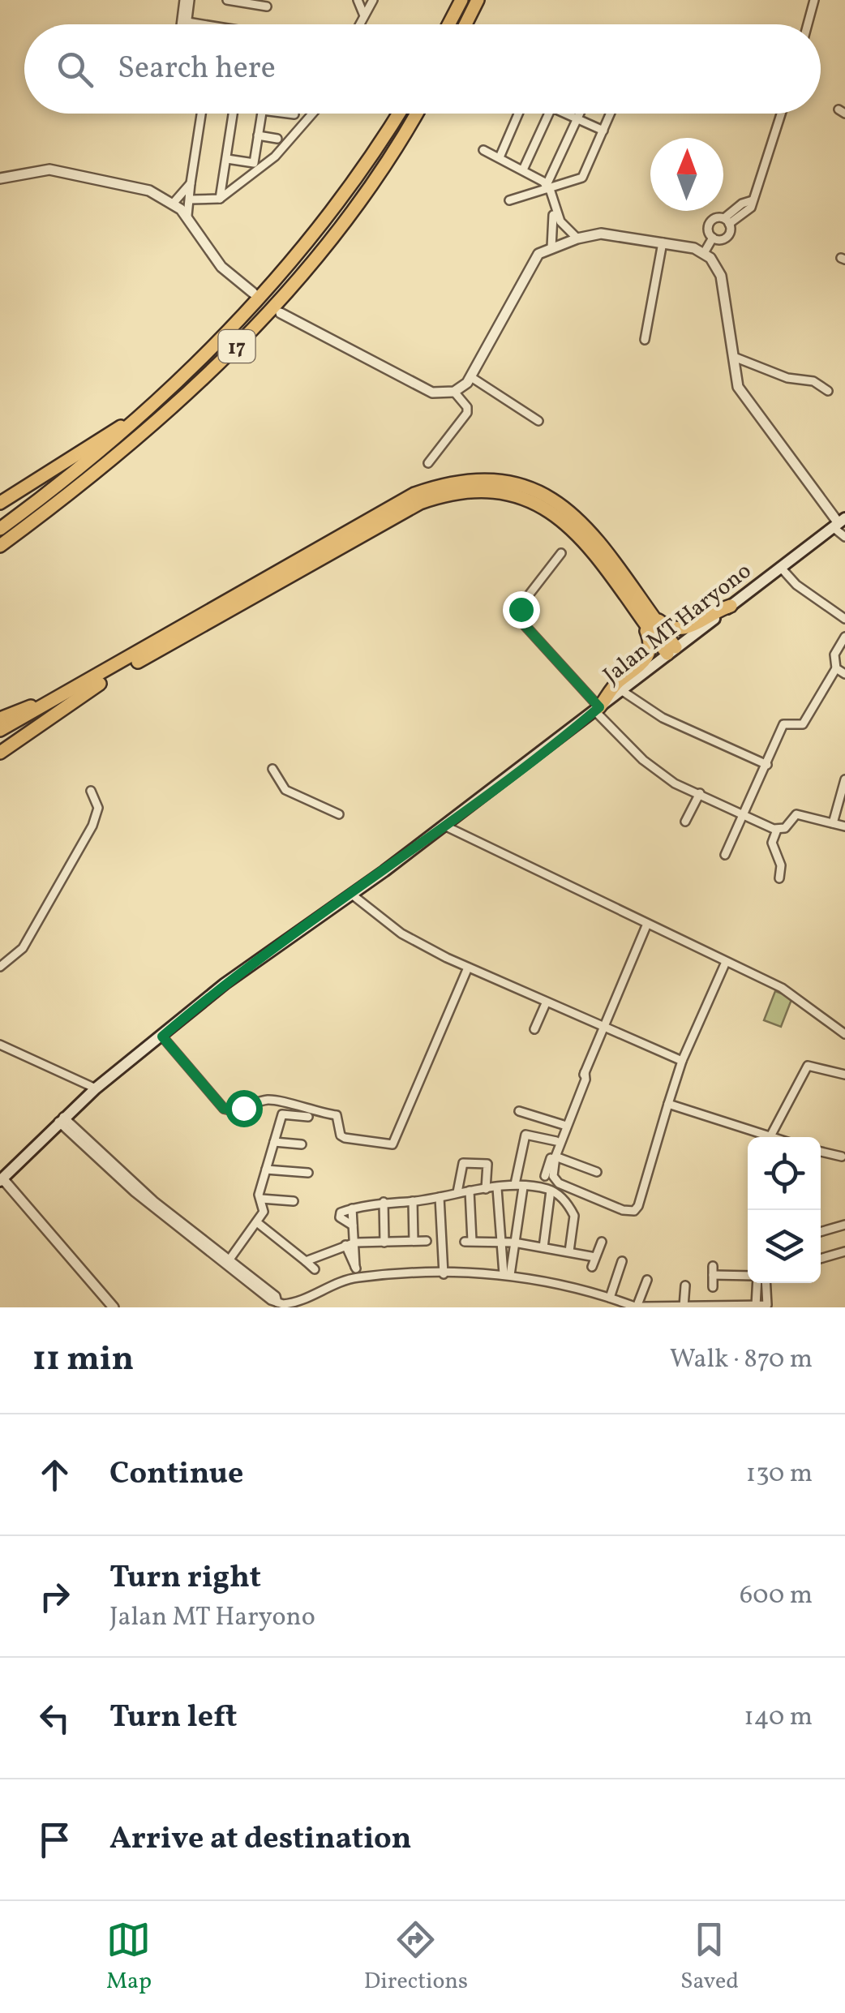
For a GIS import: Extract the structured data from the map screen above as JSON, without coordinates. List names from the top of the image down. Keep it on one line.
{"streets":{"highway":["17"],"main road":["Jalan MT Haryono"]},"north":"top","page":{"search":"Search here","heading":["11 min","Walk · 870 m"],"list":[["Continue","130 m"],["Turn right","Jalan MT Haryono","600 m"],["Turn left","140 m"],"Arrive at destination"],"nav":["Map","Directions","Saved"]}}
